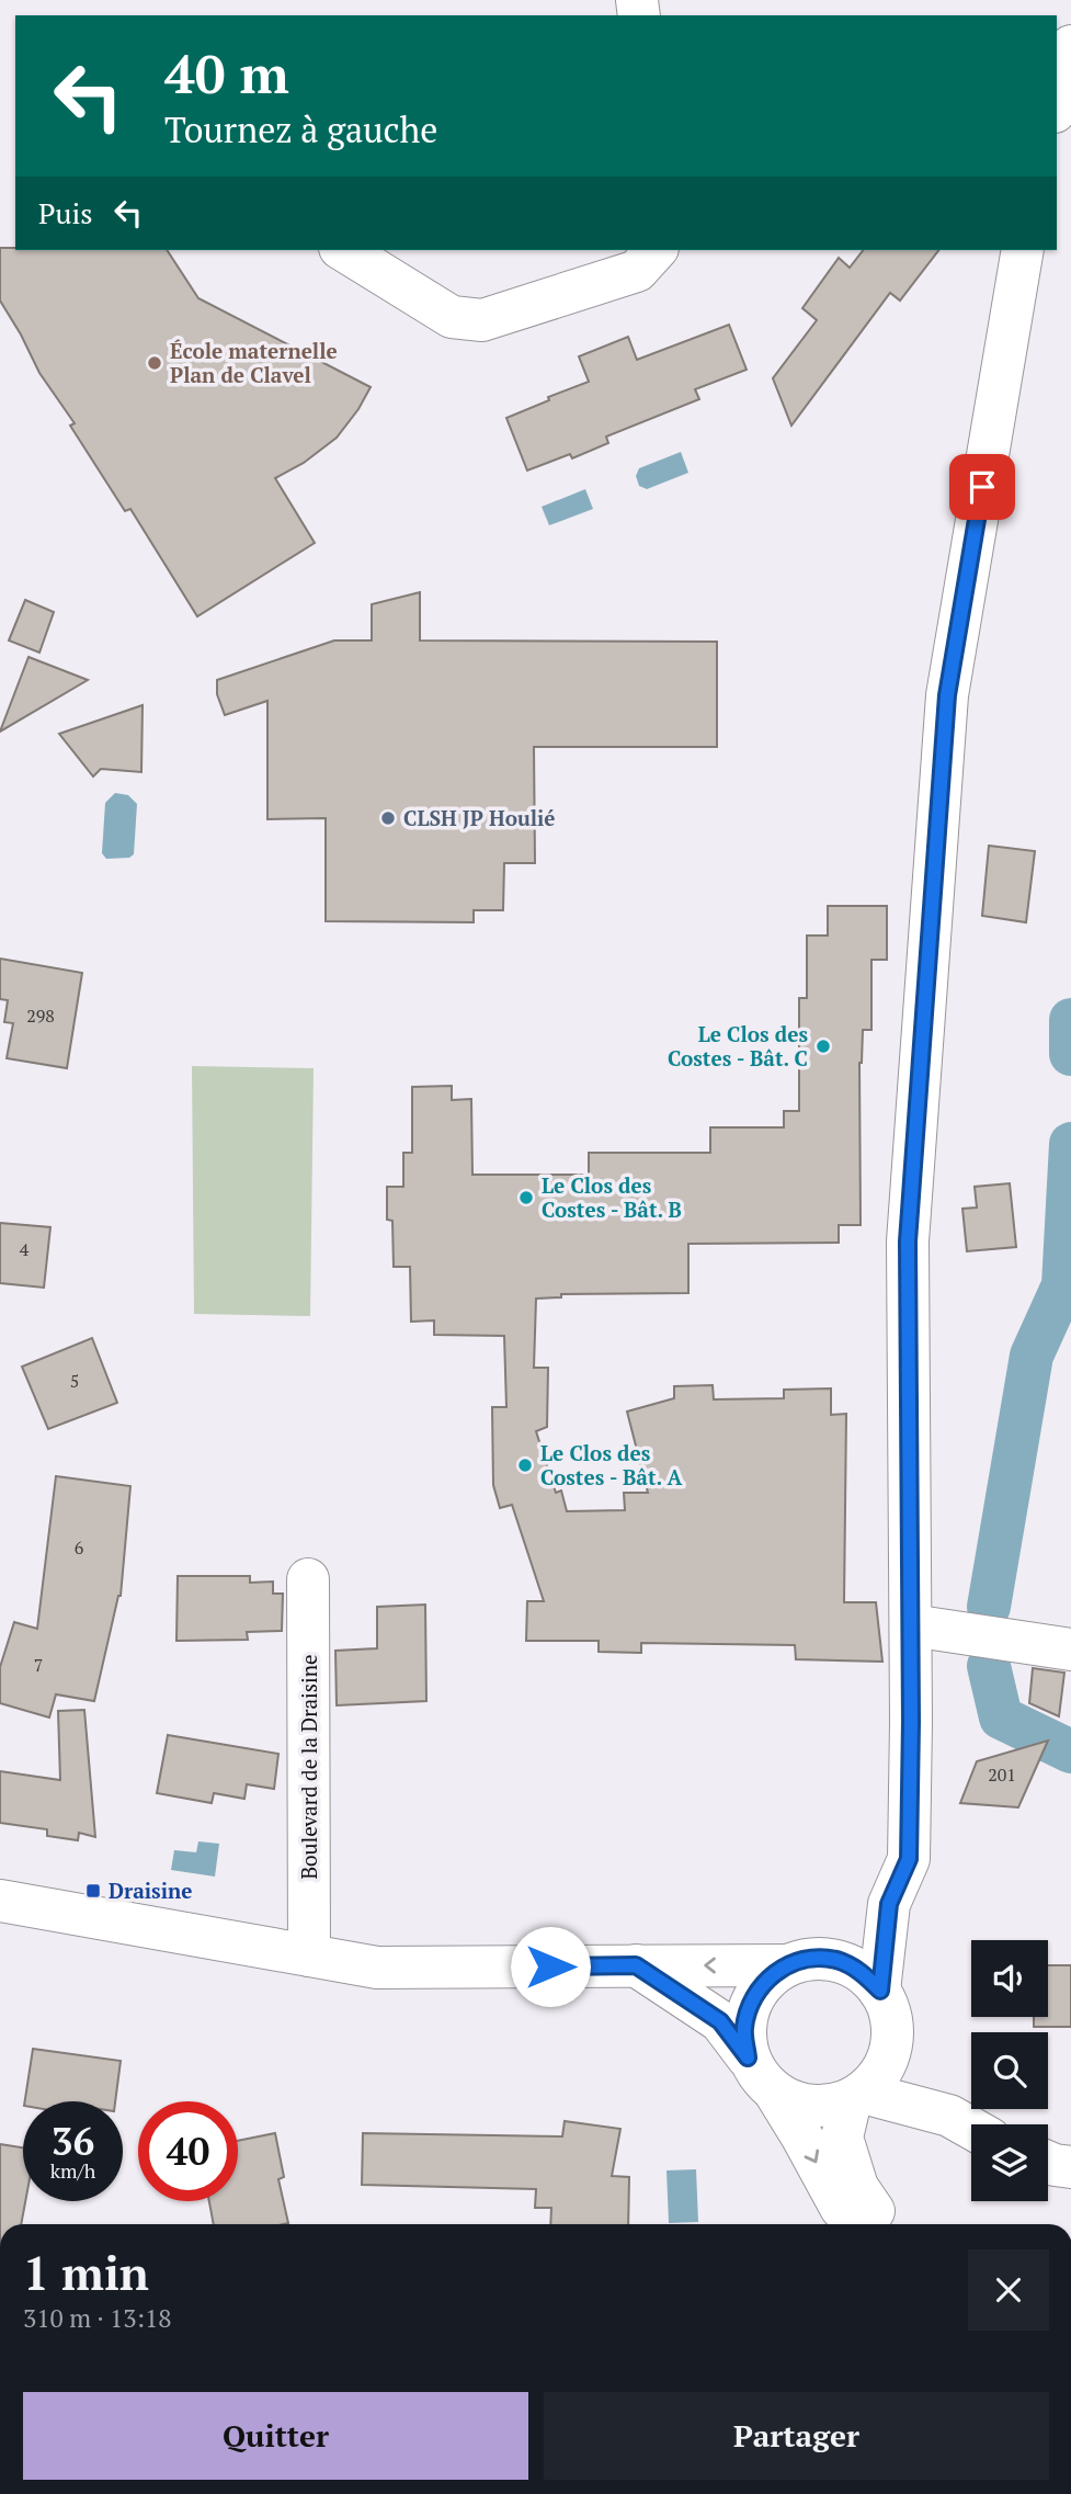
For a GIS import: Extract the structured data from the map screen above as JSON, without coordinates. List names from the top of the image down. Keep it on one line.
{"streets":{"street":["Boulevard de la Draisine"]},"places":{"other":["École maternelle Plan de Clavel","CLSH JP Houlié","Le Clos des Costes - Bât. C","Le Clos des Costes - Bât. B","Le Clos des Costes - Bât. A"],"transit":["Draisine"]},"house_numbers":["298","4","5","6","7","201"],"page":{"turn":["40 m","Tournez à gauche"],"then":"Puis","speed":"36 km/h","limit":"40","heading":["1 min","310 m · 13:18"],"buttons":["Quitter","Partager"]}}
